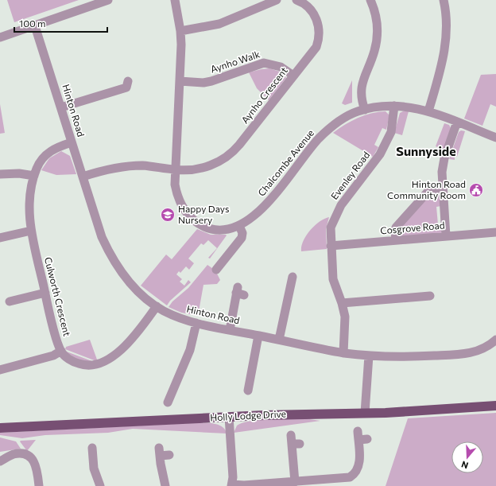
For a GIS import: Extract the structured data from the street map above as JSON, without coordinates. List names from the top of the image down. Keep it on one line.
{"streets":{"main road":["Holly Lodge Drive"],"street":["Aynho Walk","Aynho Crescent","Hinton Road","Chalcombe Avenue","Evenley Road","Cosgrove Road","Culworth Crescent"]},"crossings":[["Aynho Walk","Aynho Crescent"],["Aynho Walk","Chalcombe Avenue"],["Aynho Crescent","Hinton Road"],["Aynho Crescent","Chalcombe Avenue"],["Hinton Road","Evenley Road"],["Hinton Road","Culworth Crescent"],["Chalcombe Avenue","Evenley Road"],["Evenley Road","Cosgrove Road"]],"districts":["Sunnyside"],"places":{"public building":["Hinton Road Community Room"],"school or university":["Happy Days Nursery"]},"scale_bar":"100 m","north":"bottom"}
